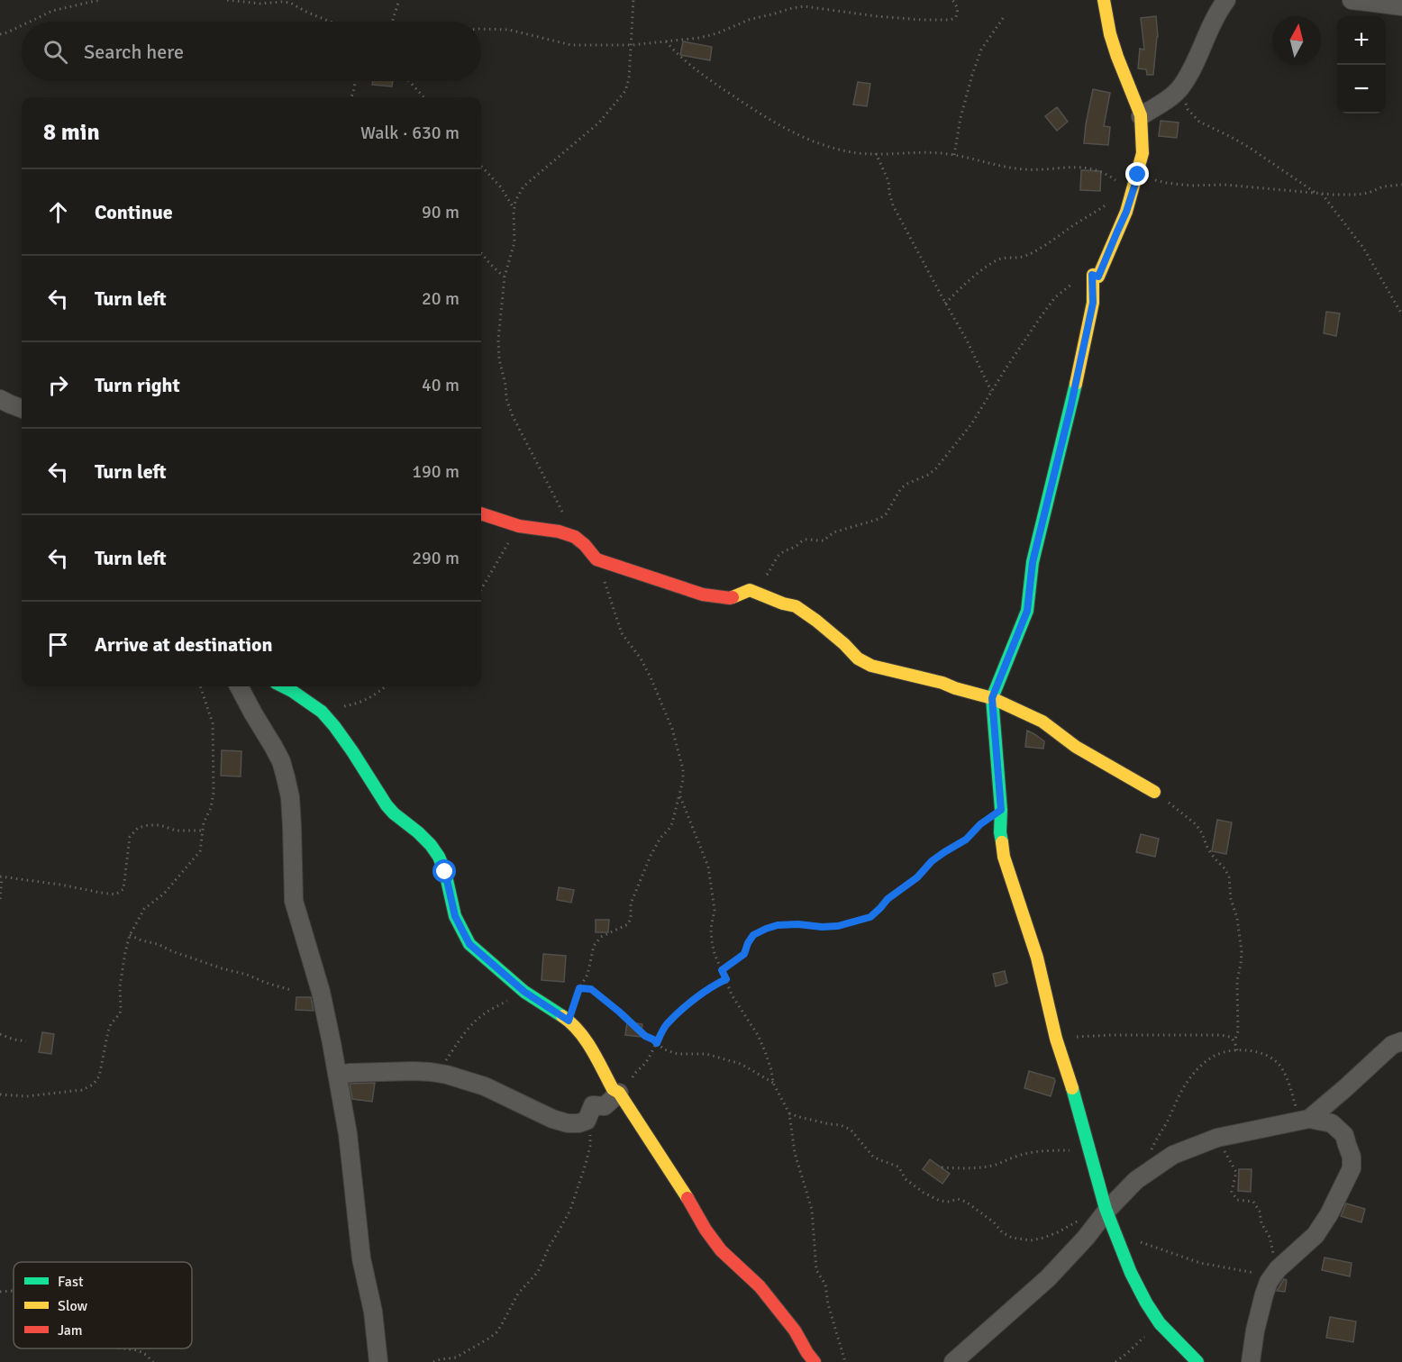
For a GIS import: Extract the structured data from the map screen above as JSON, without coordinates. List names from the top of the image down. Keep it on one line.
{"legend":["Fast","Slow","Jam"],"north":"top","page":{"map_buttons":["+","−"],"search":"Search here","heading":["8 min","Walk · 630 m"],"list":[["Continue","90 m"],["Turn left","20 m"],["Turn right","40 m"],["Turn left","190 m"],["Turn left","290 m"],"Arrive at destination"]}}
